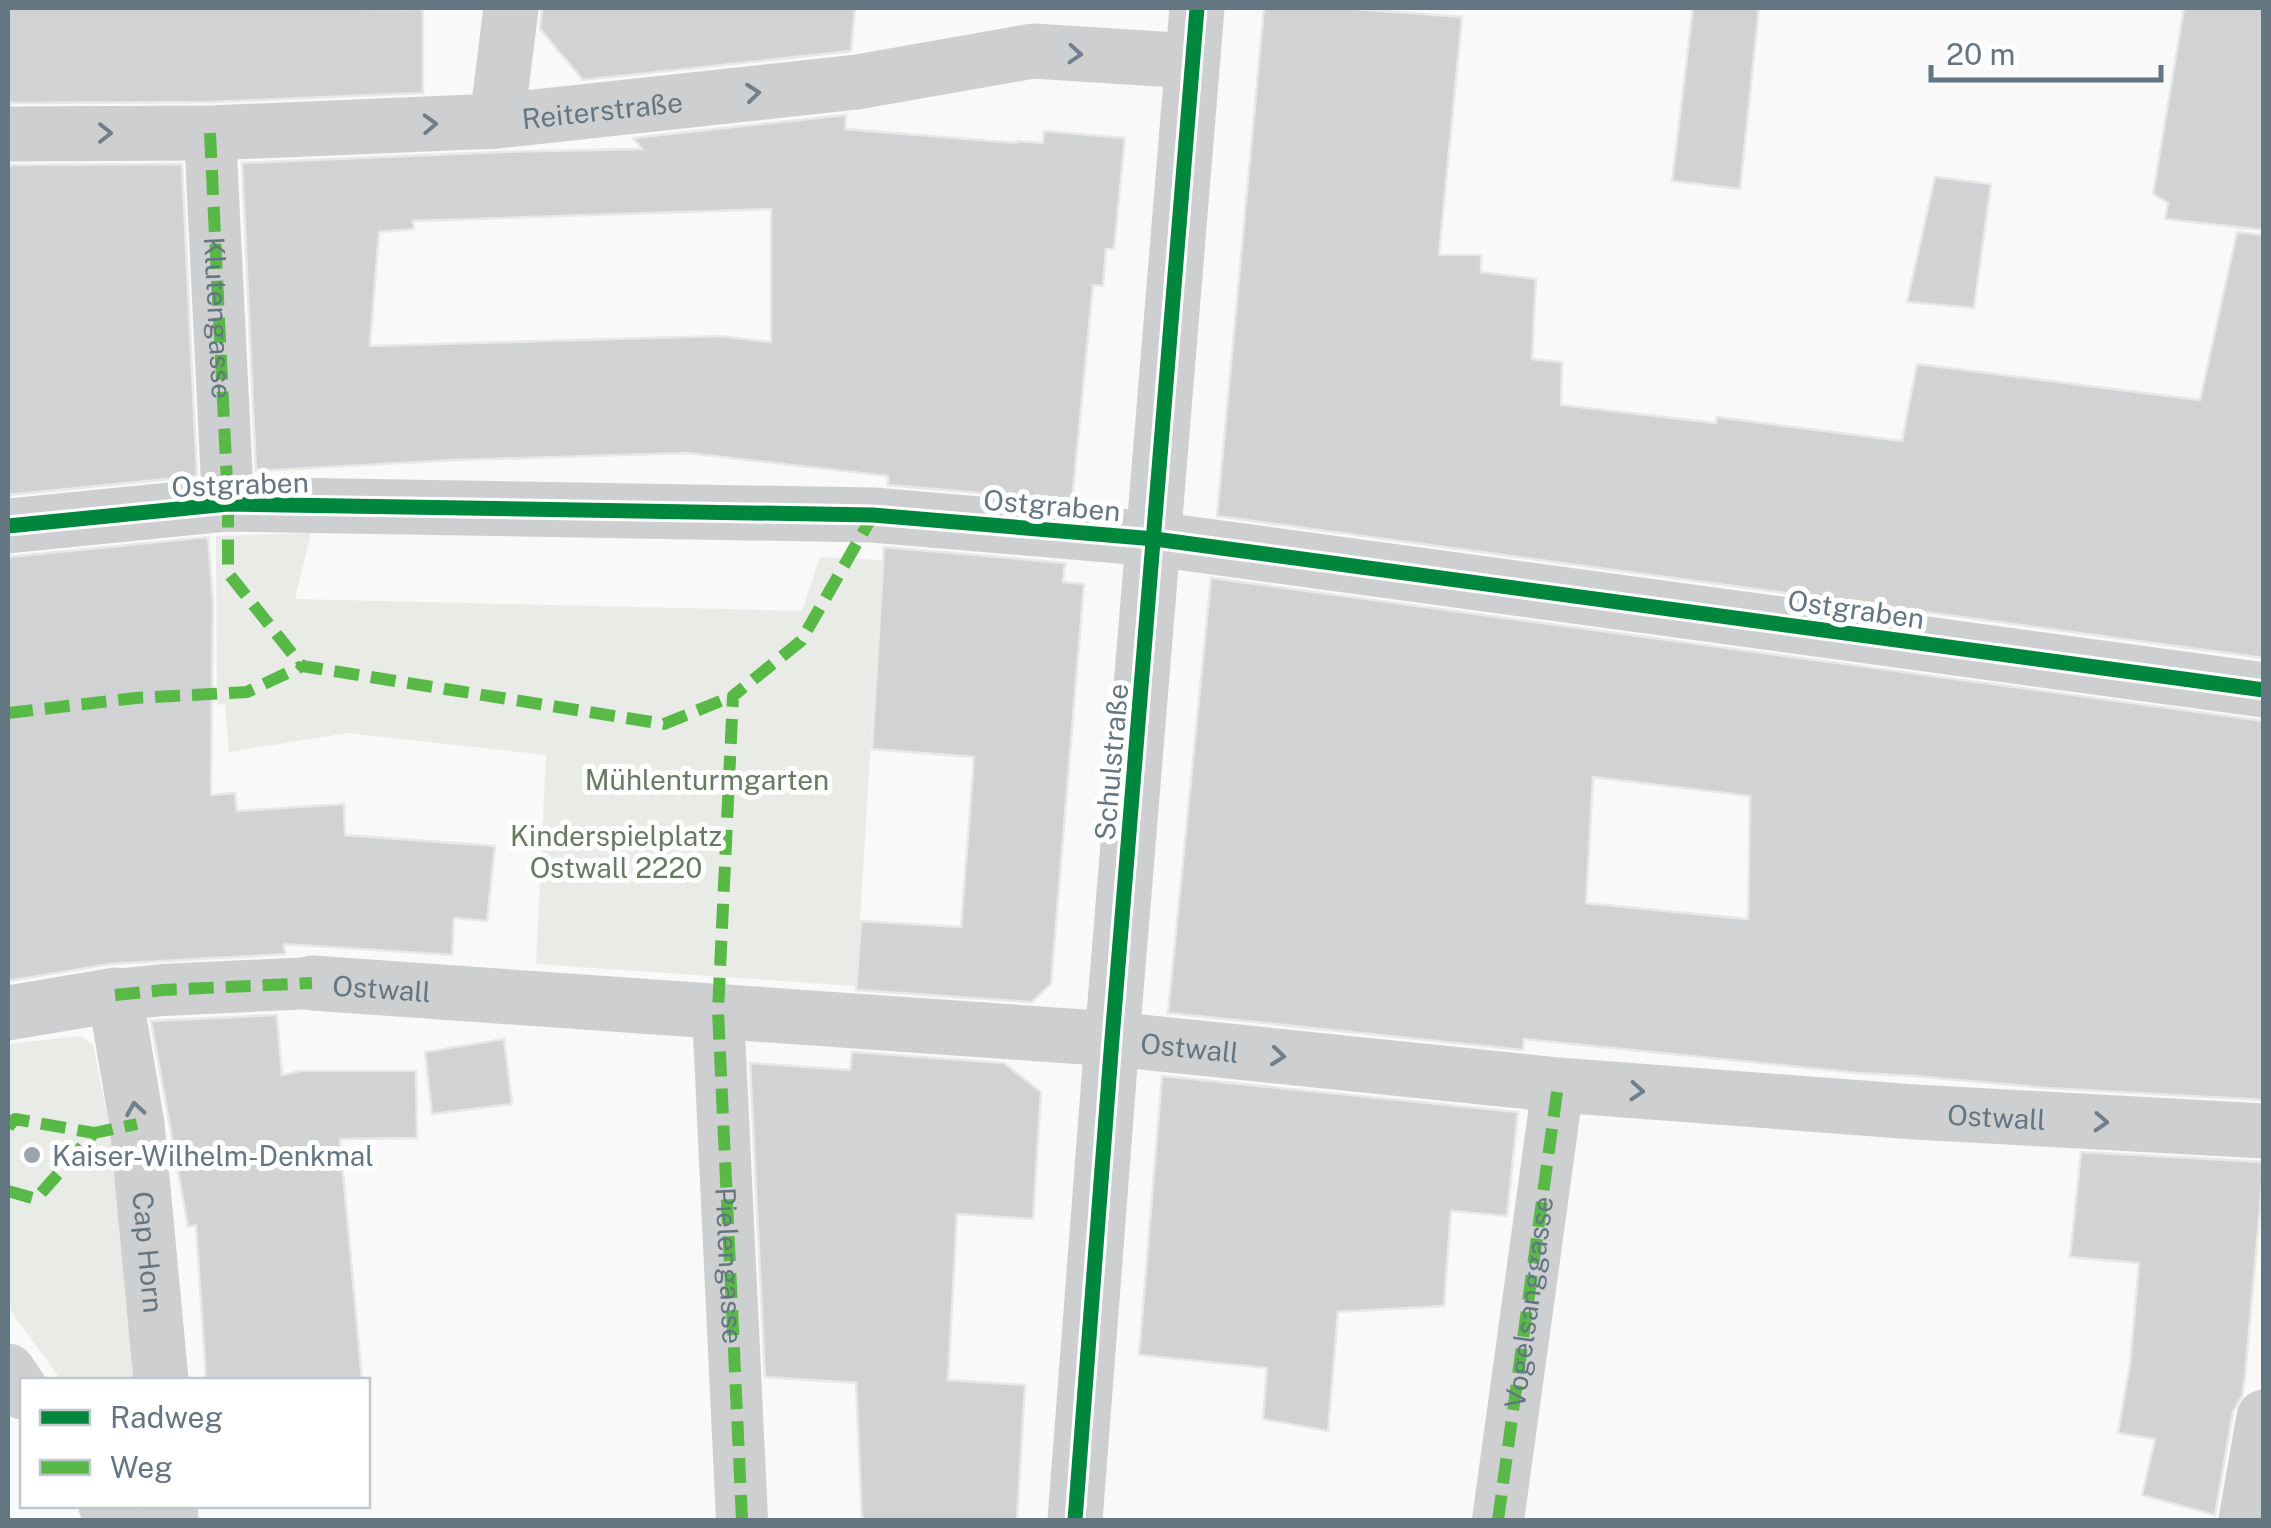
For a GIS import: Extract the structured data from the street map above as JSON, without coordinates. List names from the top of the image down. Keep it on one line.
{"streets":{"street":["Reiterstraße","Klutengasse","Ostgraben","Schulstraße","Ostwall","Cap Horn","Pielengasse","Vogelsanggasse"]},"crossings":[["Reiterstraße","Klutengasse"],["Reiterstraße","Schulstraße"],["Klutengasse","Ostgraben"],["Ostgraben","Schulstraße"],["Schulstraße","Ostwall"],["Ostwall","Cap Horn"],["Ostwall","Pielengasse"],["Ostwall","Vogelsanggasse"]],"one_way":["Reiterstraße","Ostwall","Cap Horn"],"parks":["Mühlenturmgarten","Kinderspielplatz Ostwall 2220"],"places":["Kaiser-Wilhelm-Denkmal"],"legend":["Radweg","Weg"],"scale_bar":"20 m"}
